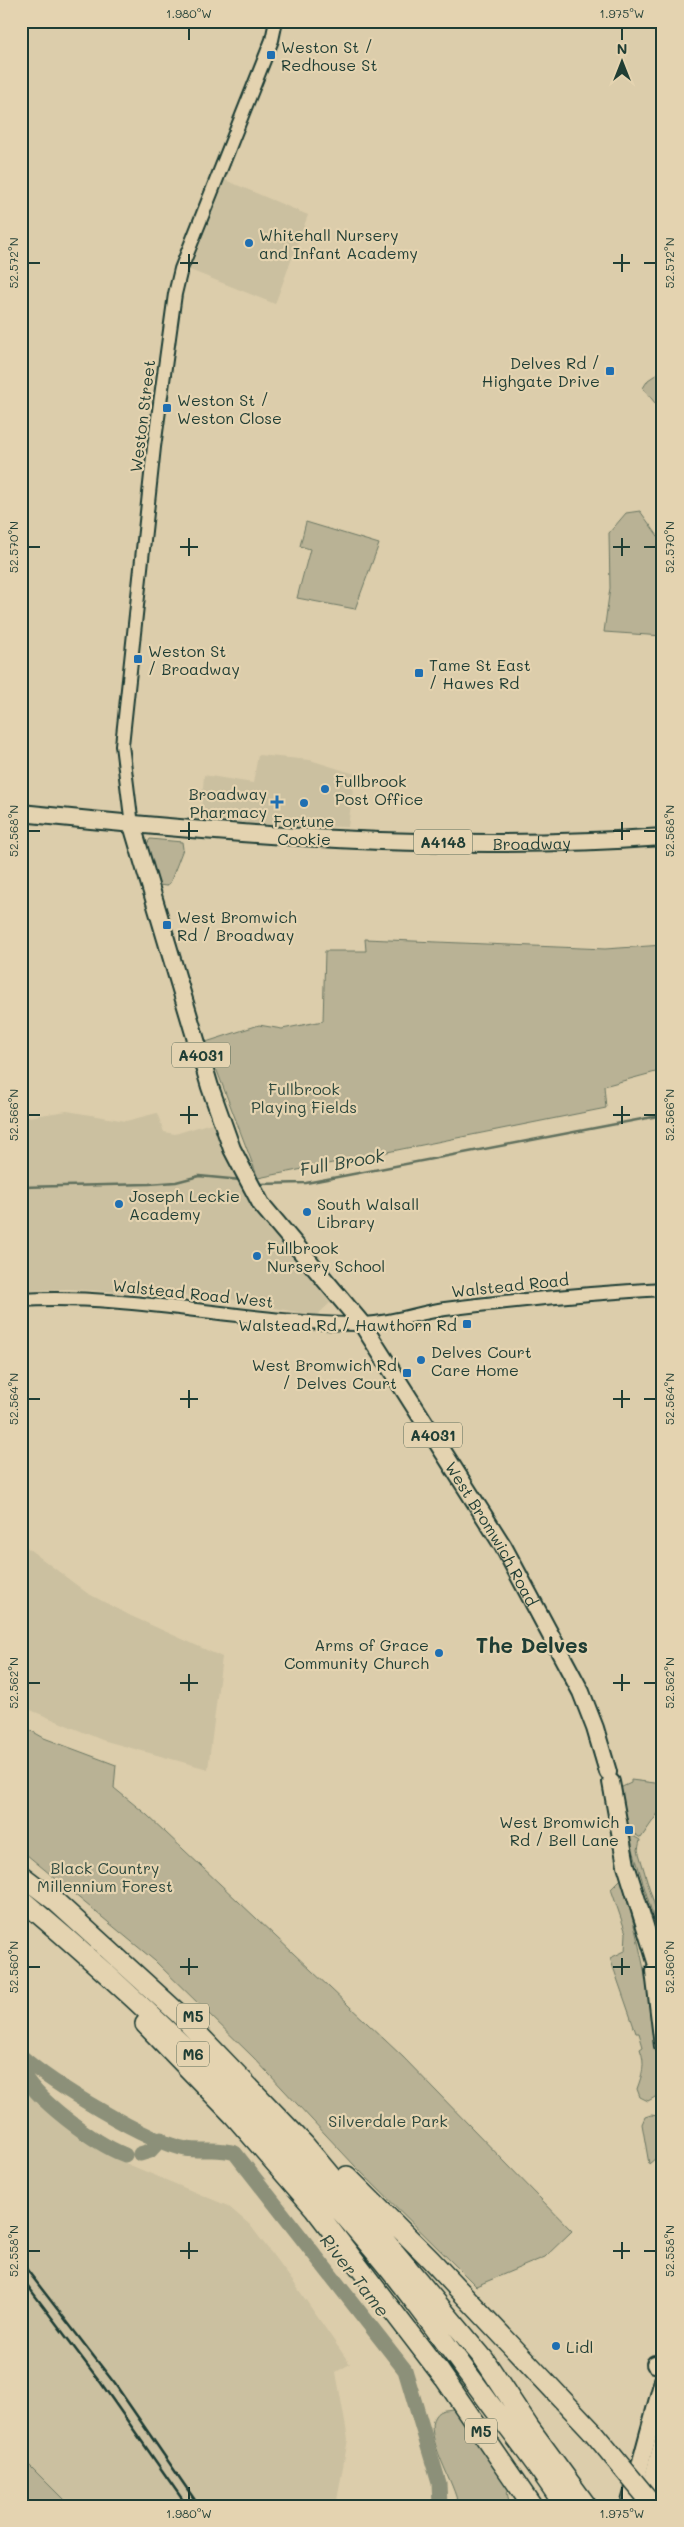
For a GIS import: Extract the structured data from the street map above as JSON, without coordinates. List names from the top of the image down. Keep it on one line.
{"streets":{"highway":["M5","M6"],"main road":["Broadway","A4148","A4031","West Bromwich Road"],"street":["Weston Street","Walstead Road","Walstead Road West"]},"crossings":[["Weston Street","Broadway"],["Weston Street","A4148"],["Weston Street","West Bromwich Road"],["Broadway","A4148"],["Broadway","West Bromwich Road"],["A4148","West Bromwich Road"],["Walstead Road","Walstead Road West"],["Walstead Road","West Bromwich Road"],["Walstead Road West","West Bromwich Road"],["M5","M6"]],"districts":["The Delves"],"water":["Full Brook","River Tame"],"parks":["Fullbrook Playing Fields","Black Country Millennium Forest","Silverdale Park"],"places":{"transit":["Weston St / Redhouse St","Delves Rd / Highgate Drive","Weston St / Weston Close","Weston St / Broadway","Tame St East / Hawes Rd","West Bromwich Rd / Broadway","Walstead Rd / Hawthorn Rd","West Bromwich Rd / Delves Court","West Bromwich Rd / Bell Lane"],"other":["Whitehall Nursery and Infant Academy","Fullbrook Post Office","Fortune Cookie","Joseph Leckie Academy","South Walsall Library","Fullbrook Nursery School","Delves Court Care Home","Arms of Grace Community Church","Lidl"],"health":["Broadway Pharmacy"]},"north":"top","coordinates":["1.980°W","1.975°W","52.572°N","52.570°N","52.568°N","52.566°N","52.564°N","52.562°N","52.560°N","52.558°N"]}
